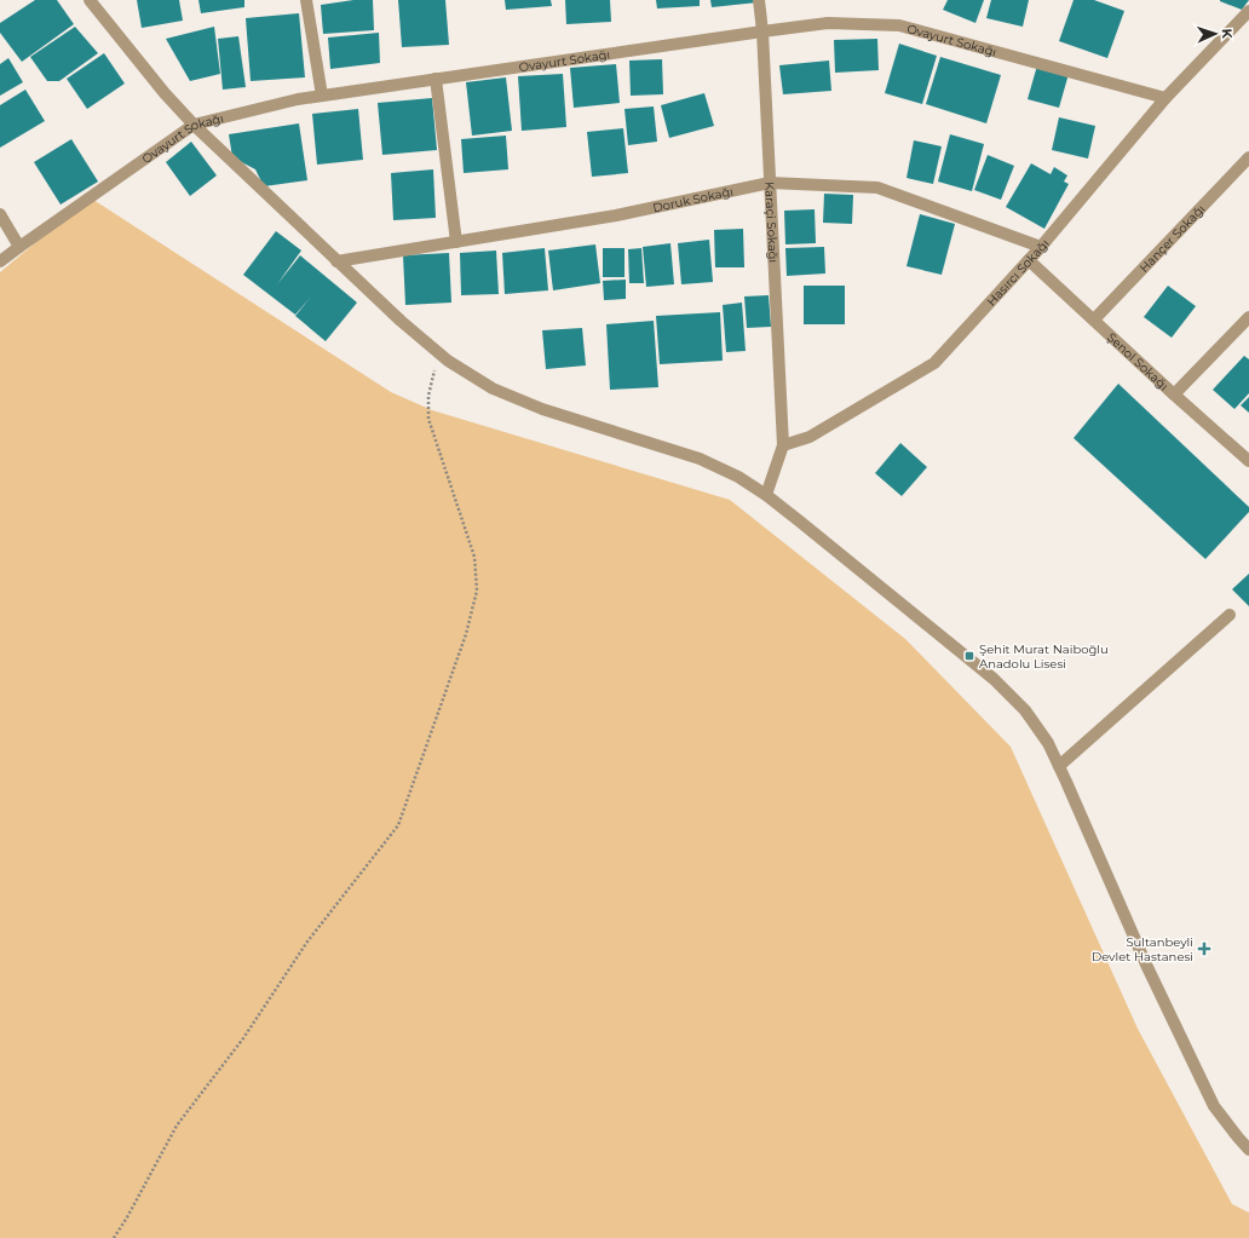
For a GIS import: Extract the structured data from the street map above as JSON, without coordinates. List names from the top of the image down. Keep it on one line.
{"streets":{"street":["Ovayurt Sokağı","Doruk Sokağı","Karaçi Sokağı","Hançer Sokağı","Hasırcı Sokağı","Şenol Sokağı"]},"crossings":[["Ovayurt Sokağı","Karaçi Sokağı"],["Ovayurt Sokağı","Hasırcı Sokağı"],["Doruk Sokağı","Karaçi Sokağı"],["Doruk Sokağı","Hasırcı Sokağı"],["Karaçi Sokağı","Hasırcı Sokağı"],["Hançer Sokağı","Şenol Sokağı"],["Hasırcı Sokağı","Şenol Sokağı"]],"places":{"transit":["Şehit Murat Naiboğlu Anadolu Lisesi"],"health":["Sultanbeyli Devlet Hastanesi"]},"north":"right"}
